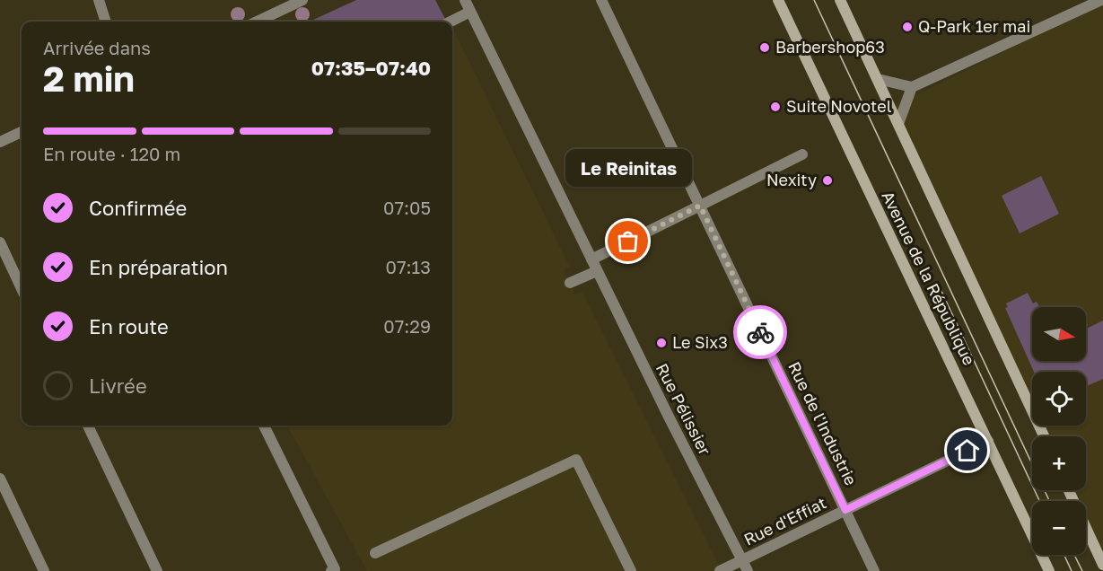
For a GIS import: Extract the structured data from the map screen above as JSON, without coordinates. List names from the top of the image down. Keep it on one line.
{"streets":{"main road":["Avenue de la République"],"street":["Rue Pélissier","Rue de l'Industrie","Rue d'Effiat"]},"crossings":[["Avenue de la République","Rue d'Effiat"],["Rue Pélissier","Rue d'Effiat"],["Rue de l'Industrie","Rue d'Effiat"]],"places":["Q-Park 1er mai","Barbershop63","Suite Novotel","Nexity","Le Reinitas","Le Six3"],"north":"right","page":{"heading":["2 min","Arrivée dans","07:35–07:40"],"bar":"En route · 120 m","bubble":"Le Reinitas","list":[["Confirmée","07:05"],["En préparation","07:13"],["En route","07:29"],"Livrée"],"map_buttons":["+","−"]}}
